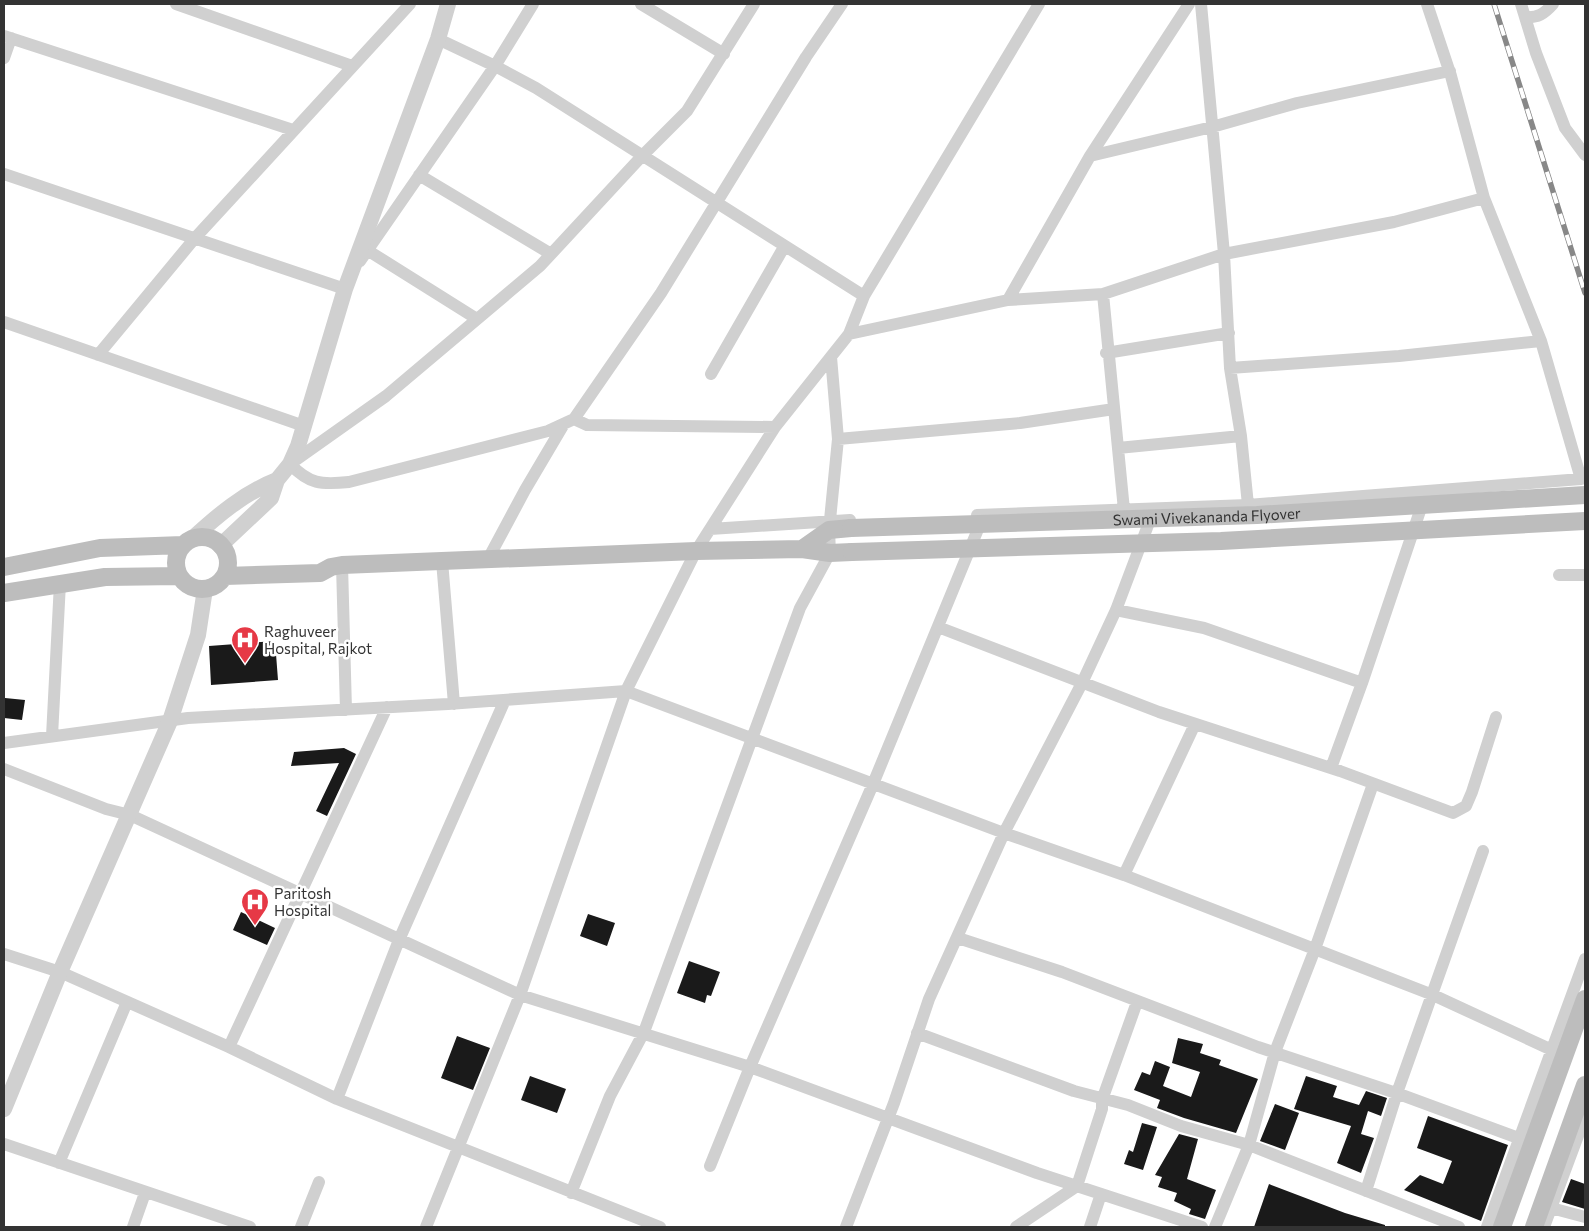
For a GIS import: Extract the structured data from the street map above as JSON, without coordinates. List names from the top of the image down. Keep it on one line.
{"streets":{"main road":["Swami Vivekananda Flyover"]},"places":{"hospital":["Raghuveer Hospital, Rajkot","Paritosh Hospital"]}}
